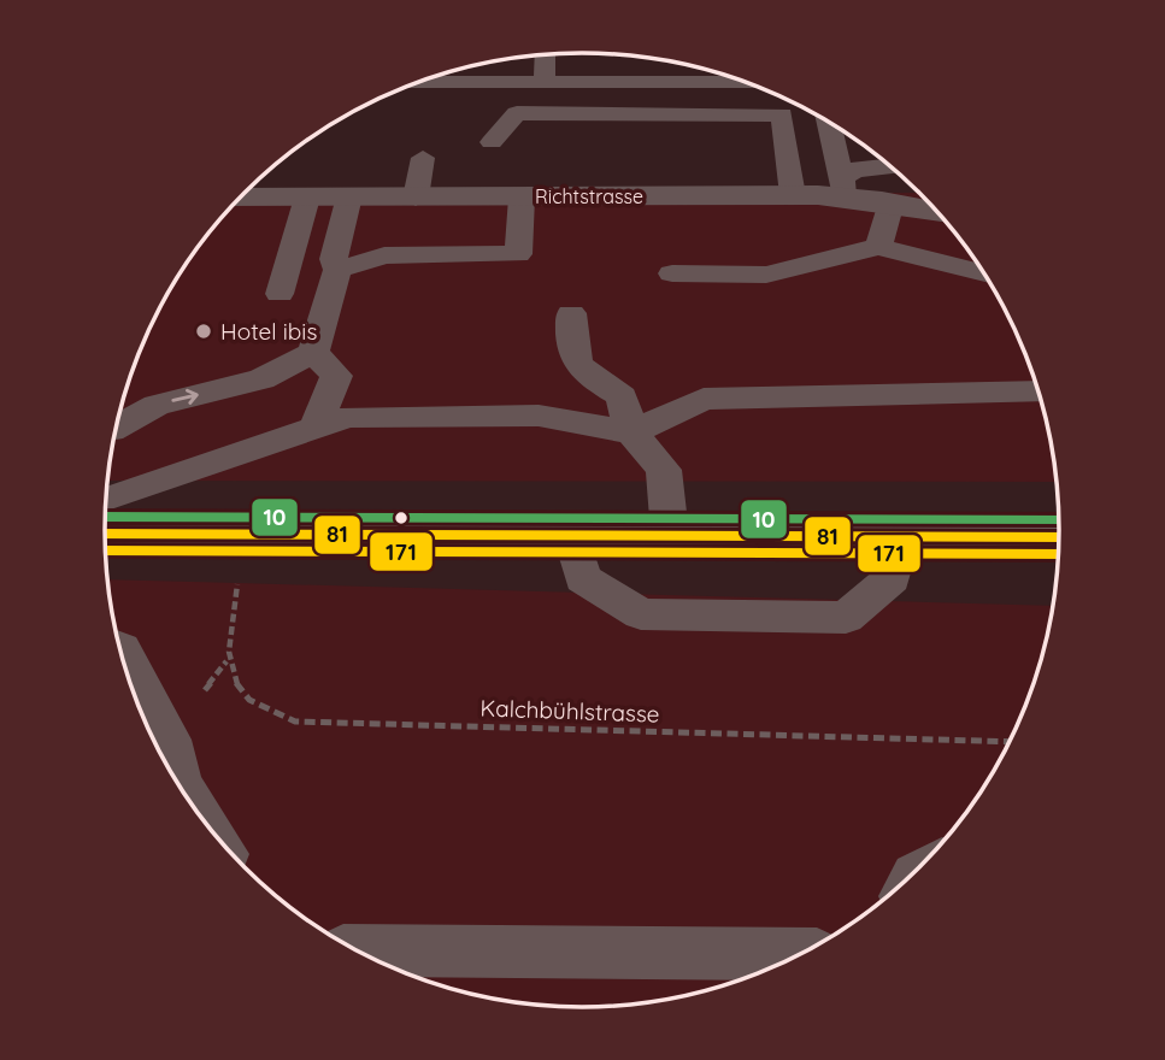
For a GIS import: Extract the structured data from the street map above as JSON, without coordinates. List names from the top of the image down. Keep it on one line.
{"streets":{"street":["Richtstrasse"],"path":["Kalchbühlstrasse"]},"places":["Hotel ibis"],"lines":["transit line 10","transit line 81","transit line 171"]}
